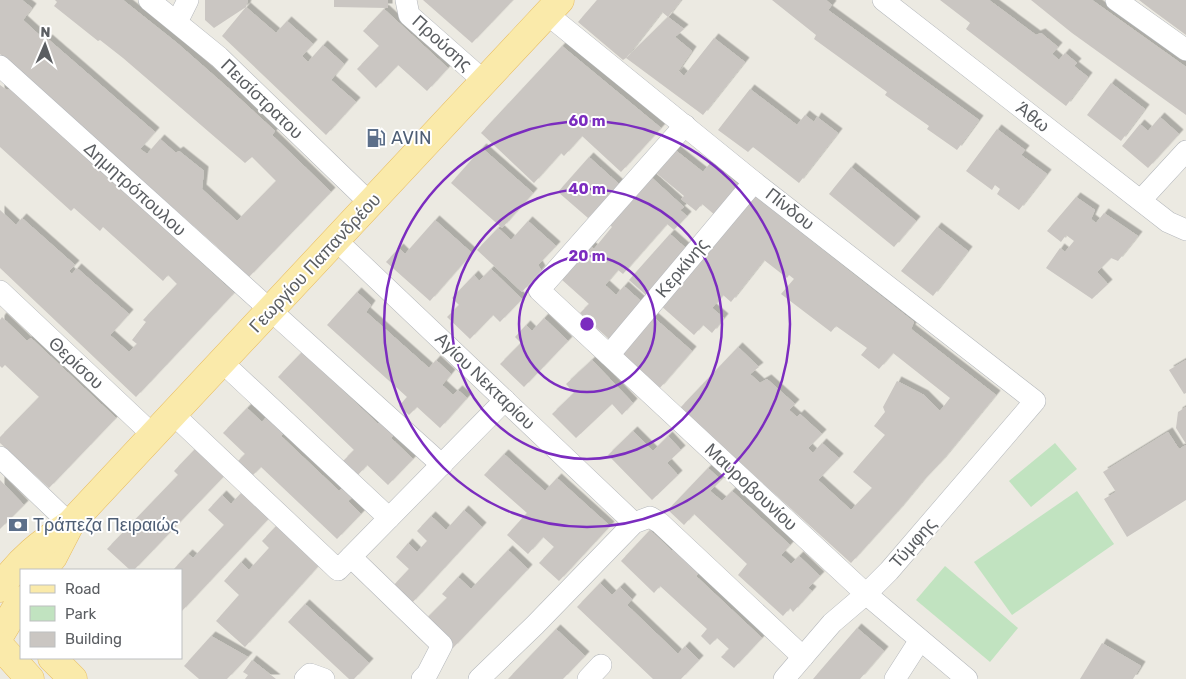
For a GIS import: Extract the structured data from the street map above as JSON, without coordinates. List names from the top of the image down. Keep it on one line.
{"streets":{"main road":["Γεωργίου Παπανδρέου"],"street":["Προύσης","Πεισίστρατου","Άθω","Δημητρόπουλου","Πίνδου","Κερκίνης","Θερίσου","Αγίου Νεκταρίου","Μαυροβουνίου","Τύμφης"]},"crossings":[["Προύσης","Γεωργίου Παπανδρέου"],["Πεισίστρατου","Γεωργίου Παπανδρέου"],["Δημητρόπουλου","Γεωργίου Παπανδρέου"],["Πίνδου","Γεωργίου Παπανδρέου"],["Πίνδου","Κερκίνης"],["Πίνδου","Μαυροβουνίου"],["Πίνδου","Τύμφης"],["Γεωργίου Παπανδρέου","Θερίσου"],["Γεωργίου Παπανδρέου","Αγίου Νεκταρίου"],["Κερκίνης","Μαυροβουνίου"],["Μαυροβουνίου","Τύμφης"]],"places":{"fuel station":["AVIN"],"bank":["Τράπεζα Πειραιώς"]},"legend":["Road","Park","Building"],"north":"top","rings":["60 m","40 m","20 m"]}
